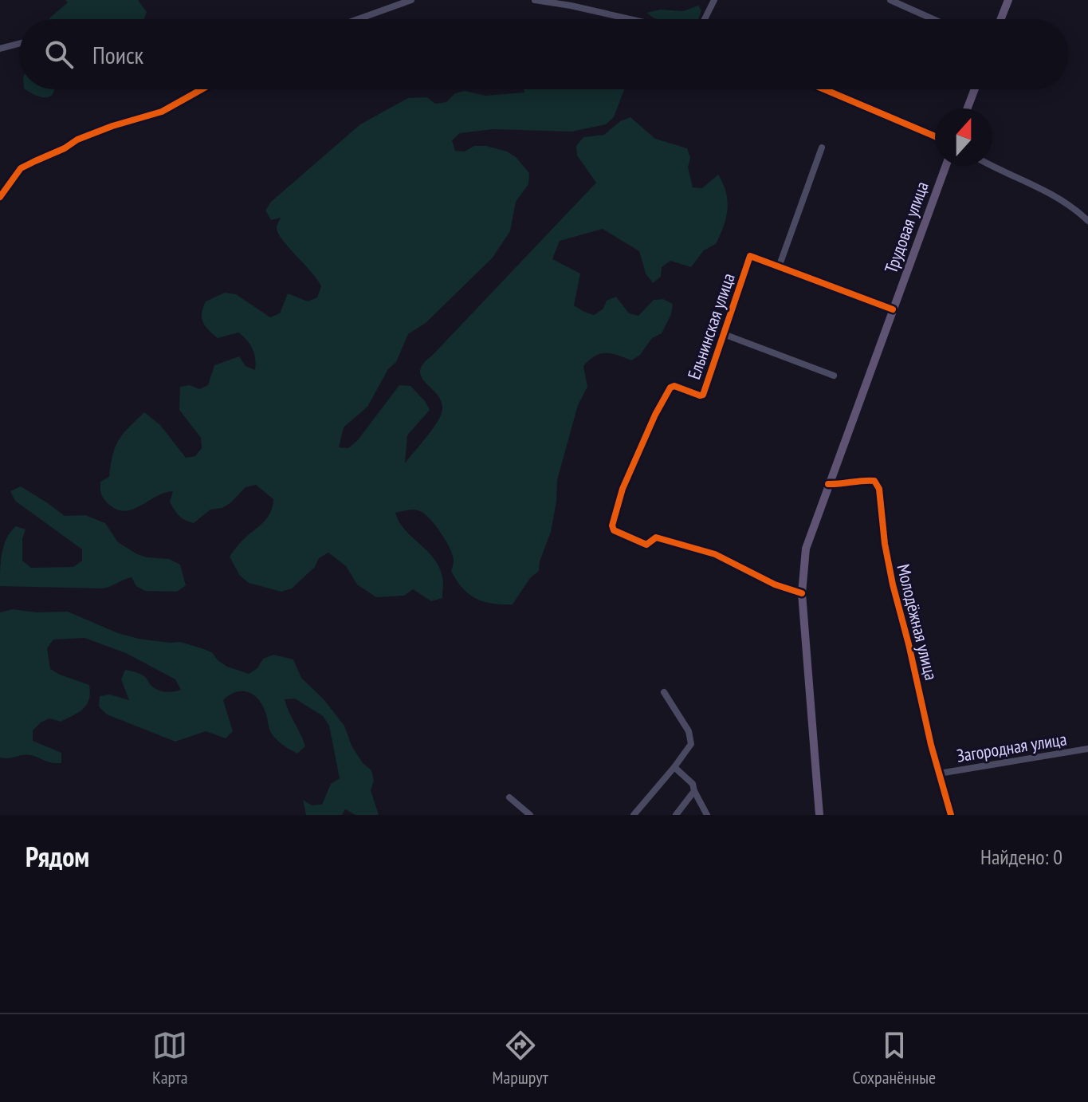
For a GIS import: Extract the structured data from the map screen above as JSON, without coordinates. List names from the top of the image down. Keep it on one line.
{"streets":{"main road":["Трудовая улица"],"street":["Ельнинская улица","Молодёжная улица","Загородная улица"]},"crossings":[["Трудовая улица","Ельнинская улица"],["Трудовая улица","Молодёжная улица"],["Молодёжная улица","Загородная улица"]],"north":"top","page":{"search":"Поиск","heading":["Рядом","Найдено: 0"],"nav":["Карта","Маршрут","Сохранённые"]}}
